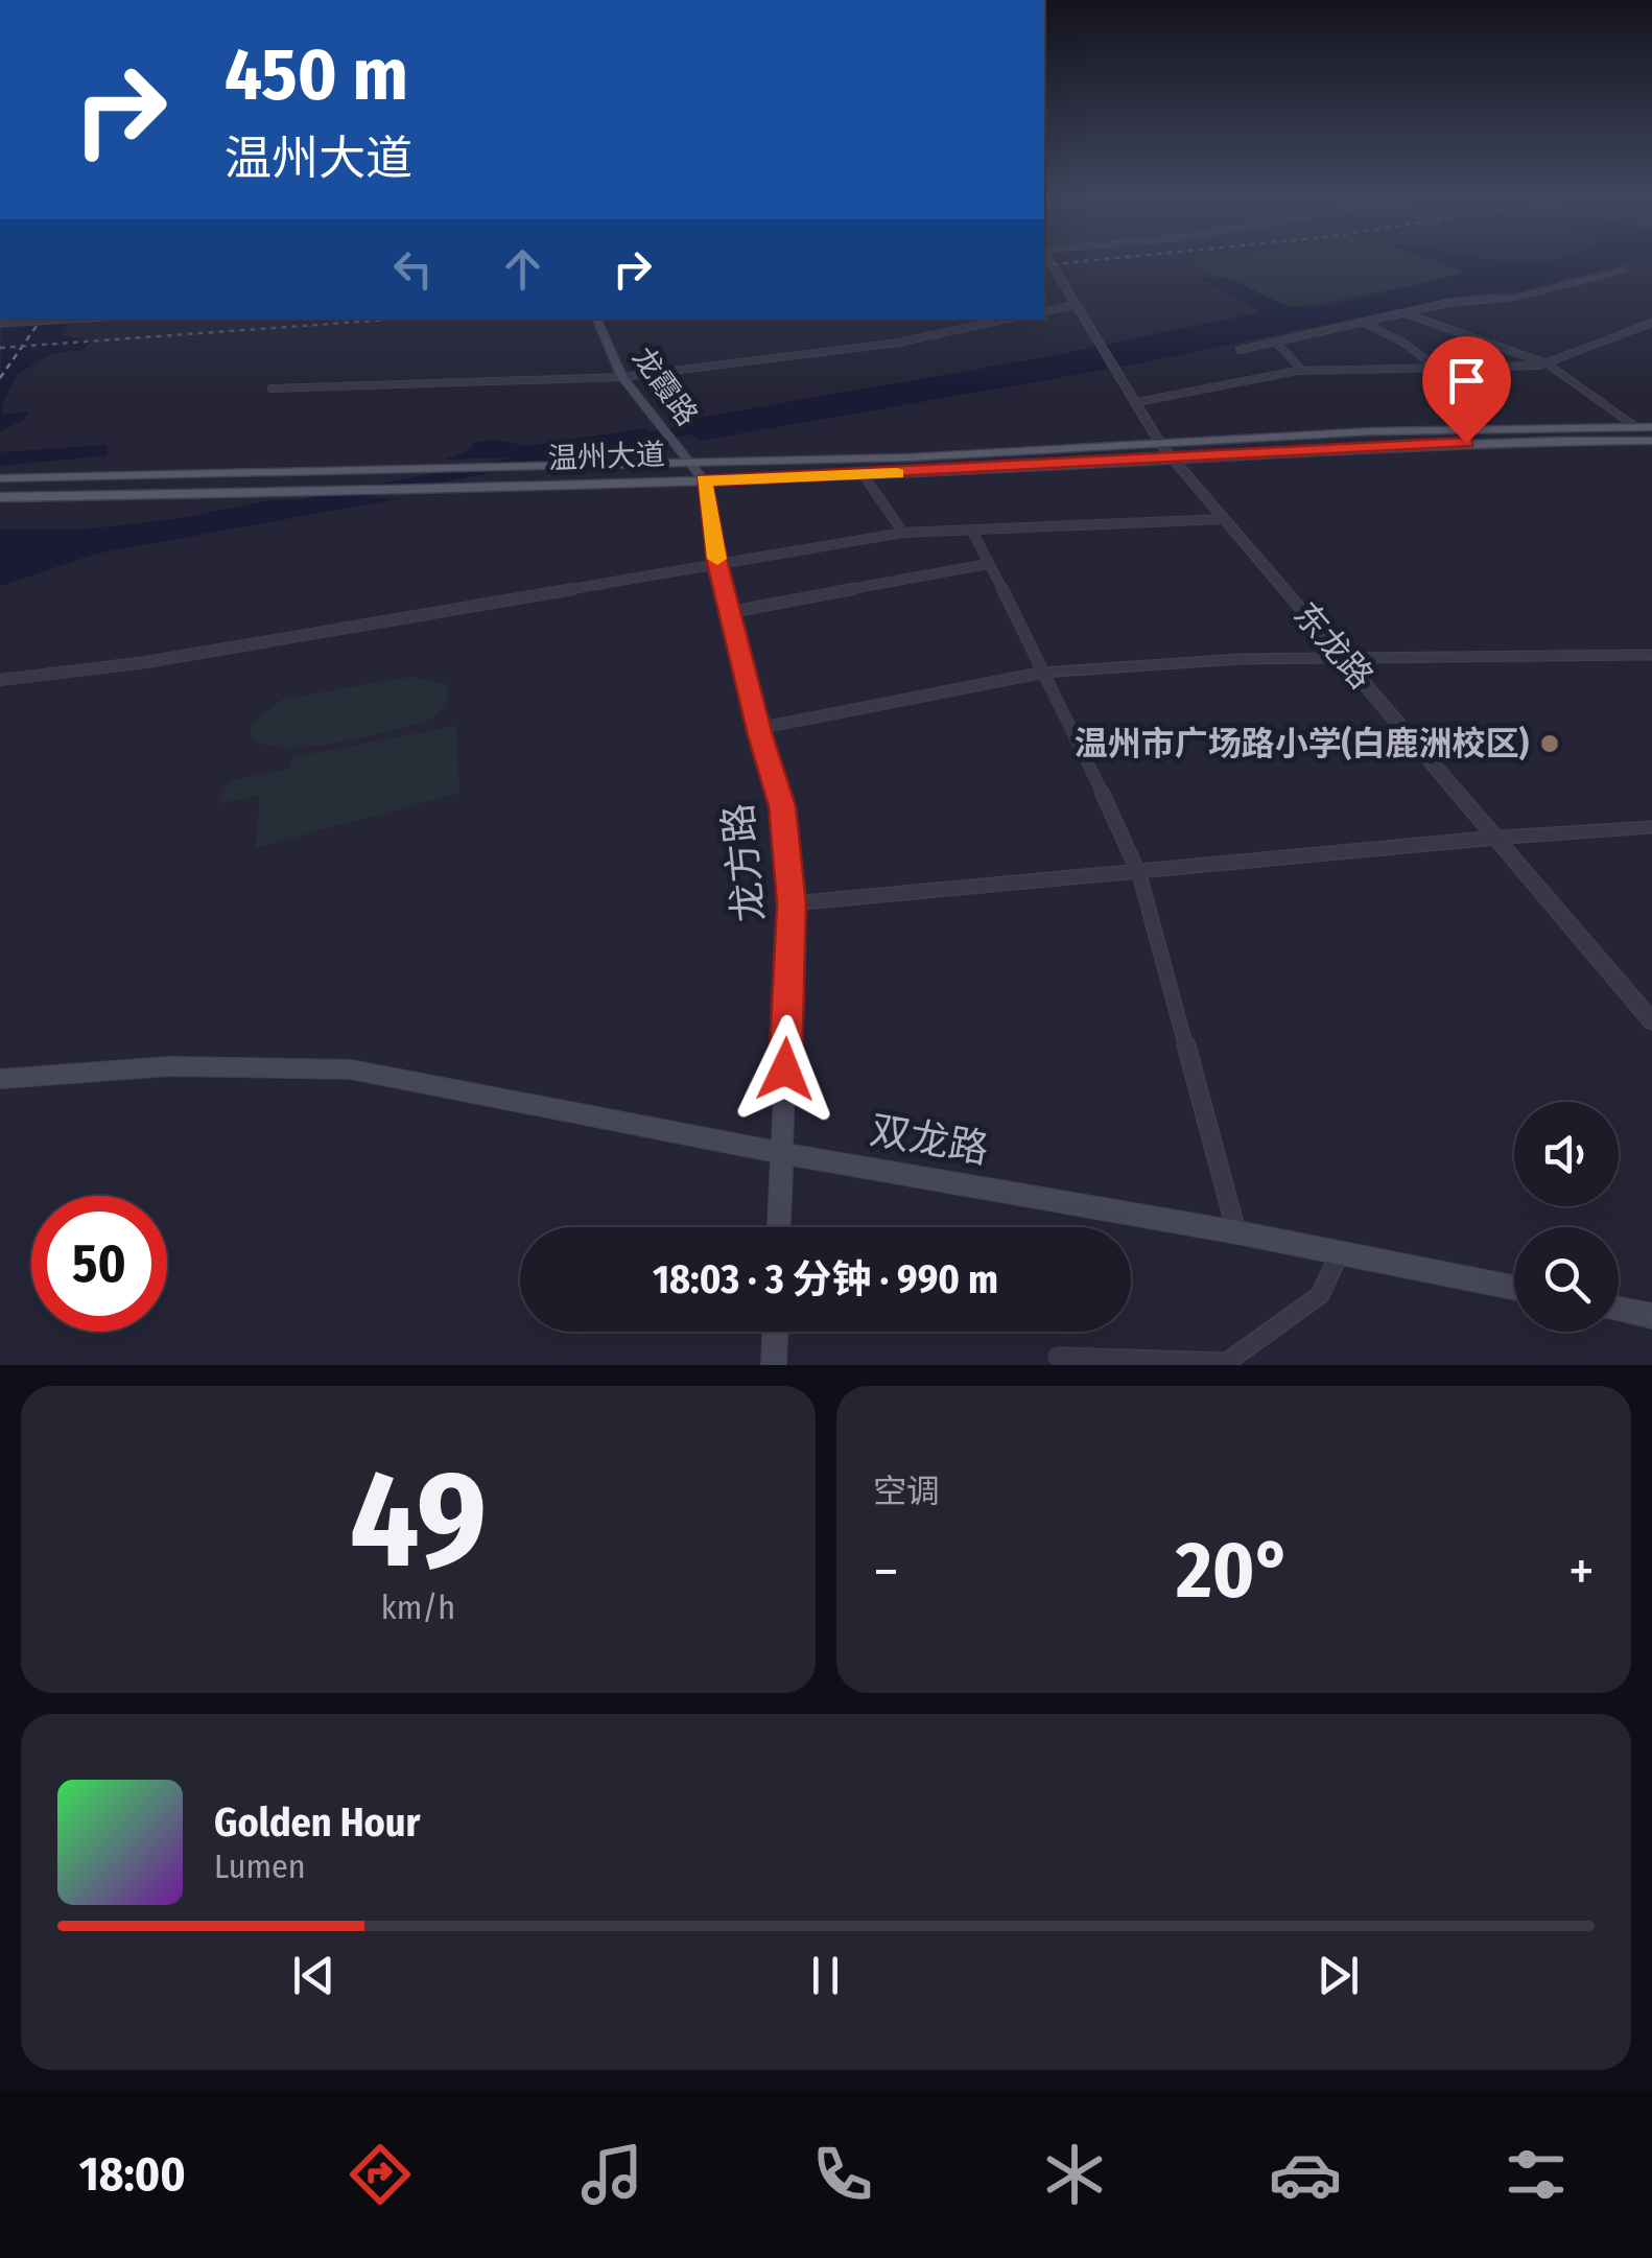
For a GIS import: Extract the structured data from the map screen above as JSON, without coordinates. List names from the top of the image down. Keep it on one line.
{"streets":{"main road":["龙霞路","温州大道","龙方路","双龙路"],"street":["东龙路"]},"crossings":[["龙霞路","温州大道"],["龙霞路","龙方路"],["温州大道","东龙路"],["温州大道","龙方路"],["龙方路","双龙路"]],"places":["温州市广场路小学(白鹿洲校区)"],"page":{"turn":["450 m","温州大道"],"limit":"50","trip":"18:03 · 3 分钟 · 990 m","tile":[["49","km/h"],"空调"],"heat":["−","20°","+"],"song":["Golden Hour","Lumen"],"tabs":"18:00"}}
